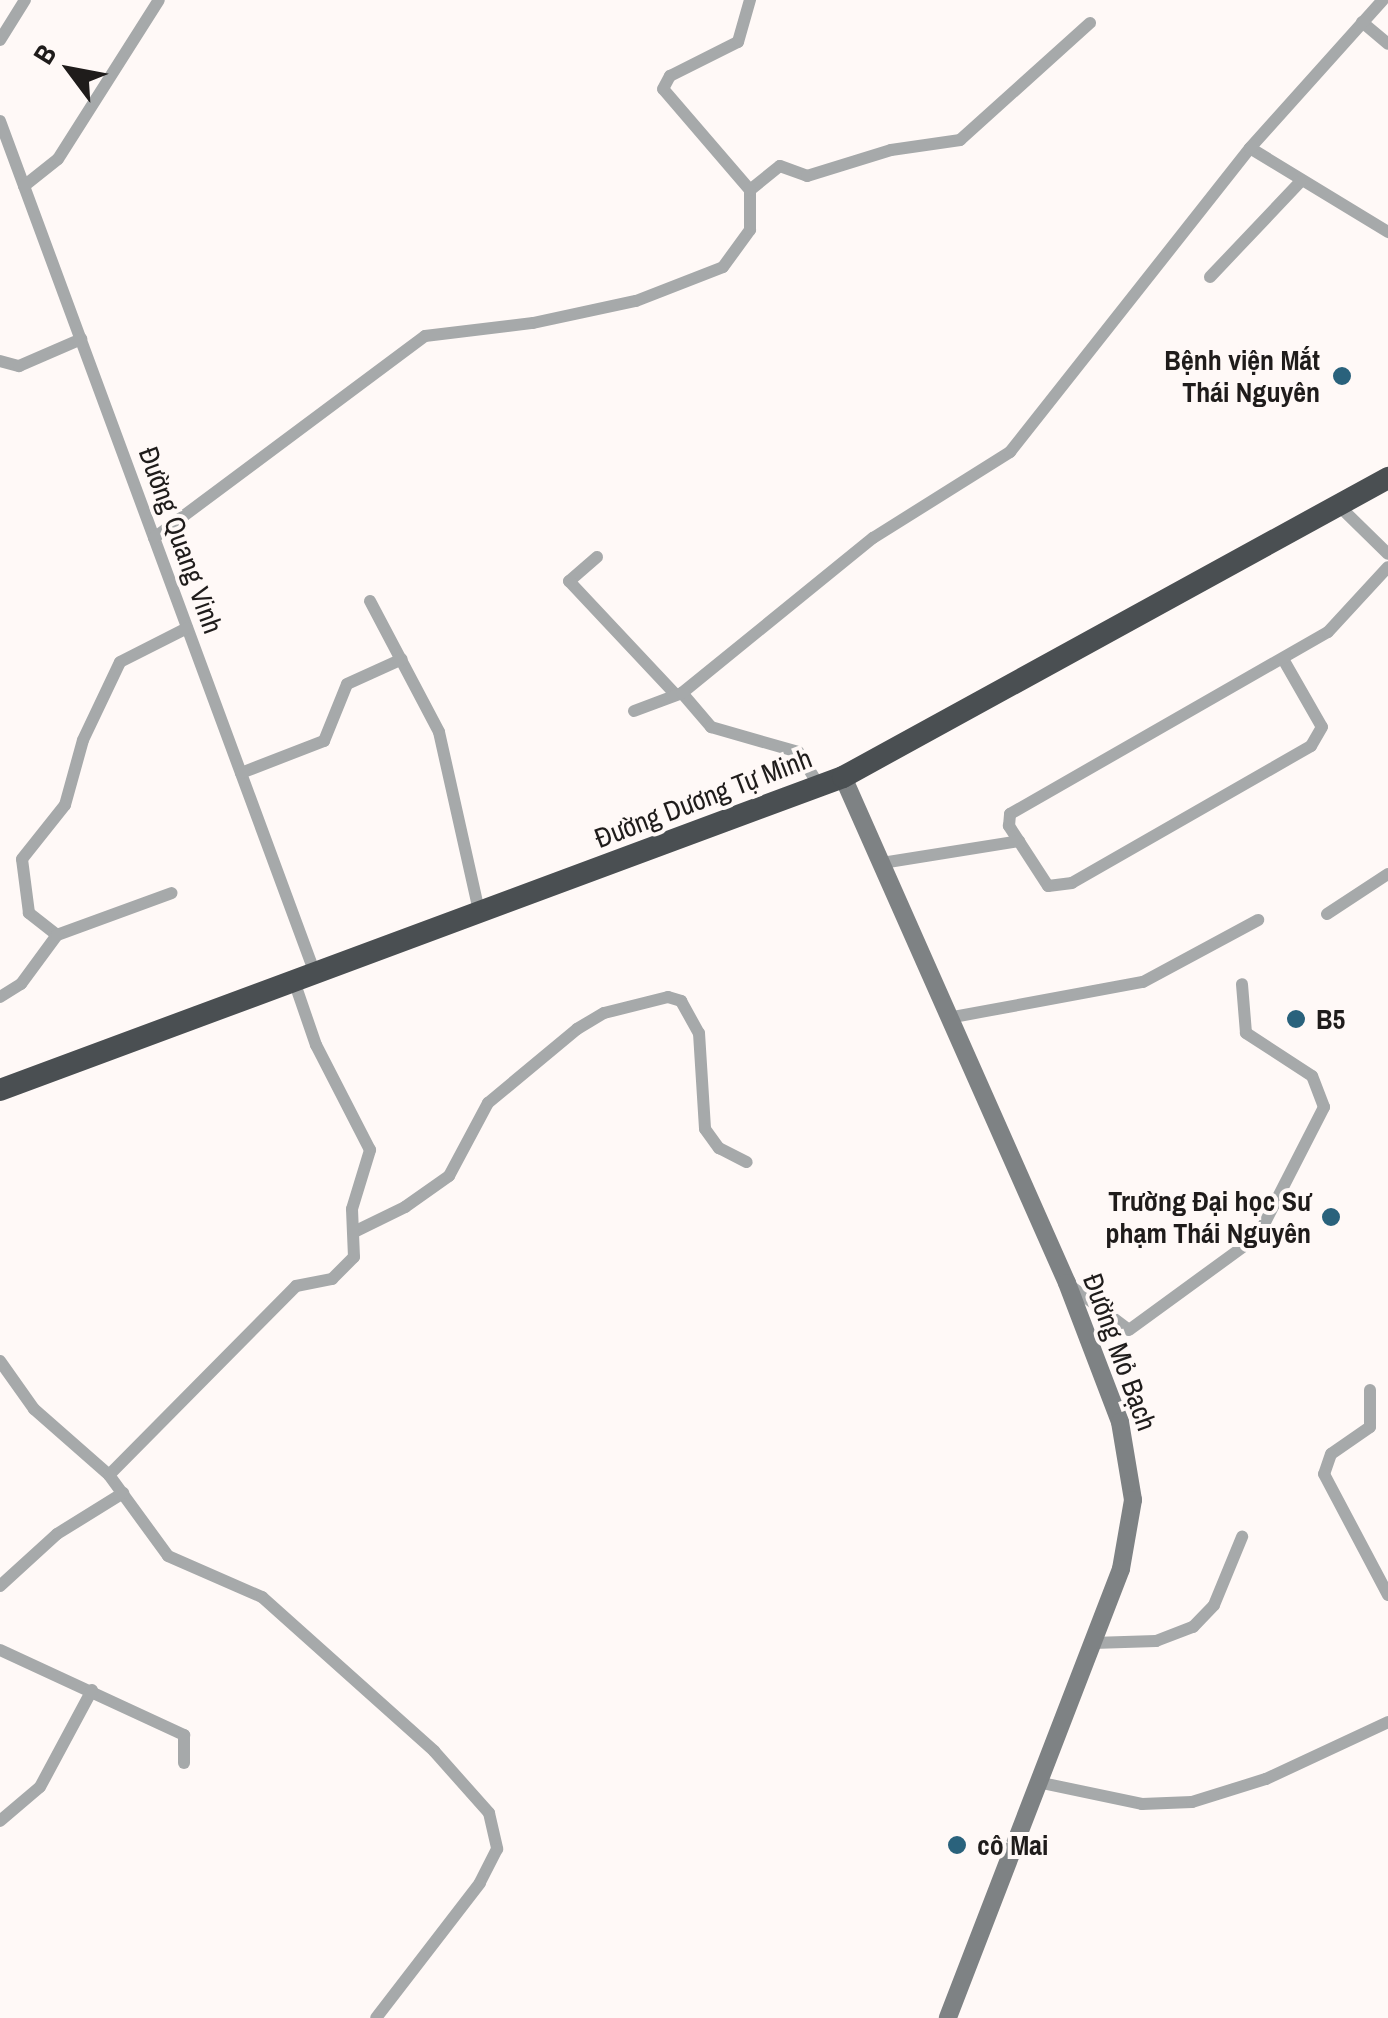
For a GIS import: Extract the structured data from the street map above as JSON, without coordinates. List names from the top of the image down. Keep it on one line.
{"streets":{"highway":["Đường Dương Tự Minh"],"street":["Đường Quang Vinh","Đường Mỏ Bạch"]},"crossings":[["Đường Quang Vinh","Đường Dương Tự Minh"],["Đường Dương Tự Minh","Đường Mỏ Bạch"]],"places":["Bệnh viện Mắt Thái Nguyên","B5","Trường Đại học Sư phạm Thái Nguyên","cô Mai"],"north":"top left"}
